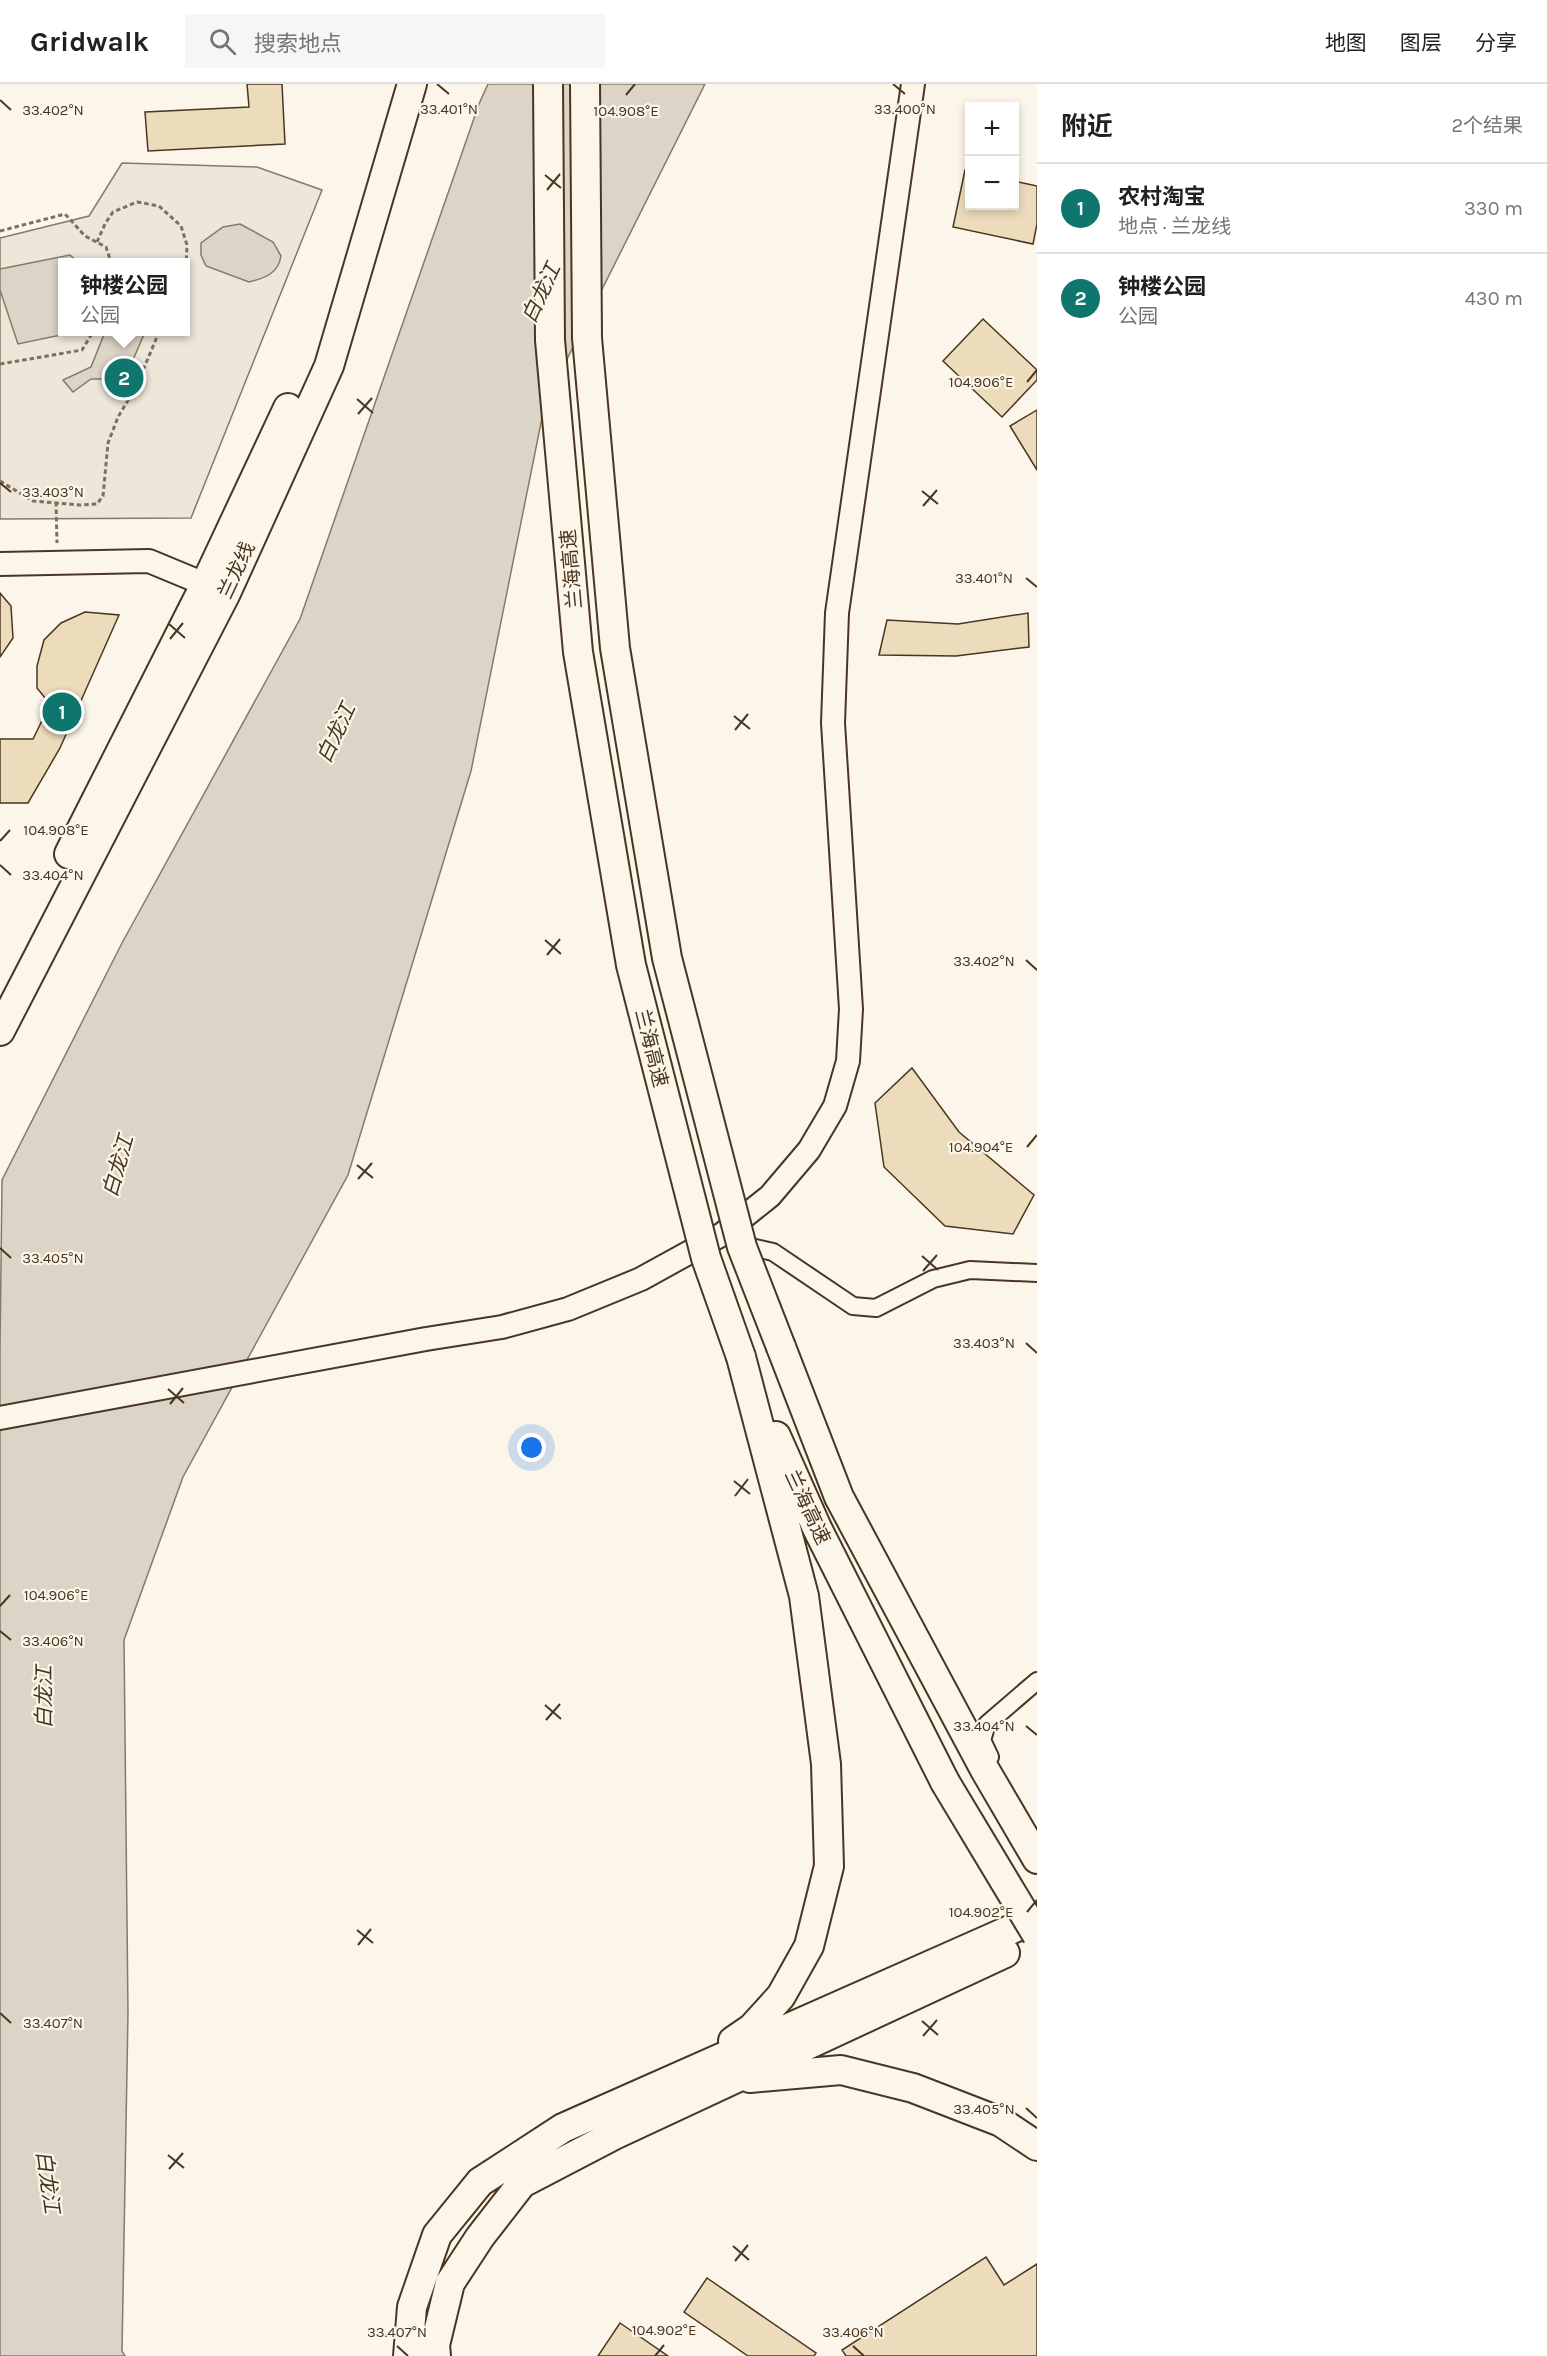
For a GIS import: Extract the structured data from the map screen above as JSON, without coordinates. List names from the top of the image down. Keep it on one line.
{"streets":{"highway":["兰海高速","兰龙线"]},"water":["白龙江"],"page":{"header":"Gridwalk","search":"搜索地点","nav":["地图","图层","分享"],"heading":["附近","2个结果"],"map_buttons":["+","−"],"list":[{"mark":"1","name":"农村淘宝","note":"地点 · 兰龙线","value":"330 m"},{"mark":"2","name":"钟楼公园","note":"公园","value":"430 m"}],"popup":["钟楼公园","公园"],"pins":["2","1"]},"coordinates":["33.401°N","33.400°N","33.402°N","104.908°E","104.906°E","33.403°N","33.404°N","104.904°E","33.405°N","33.406°N","104.902°E","33.407°N"]}
